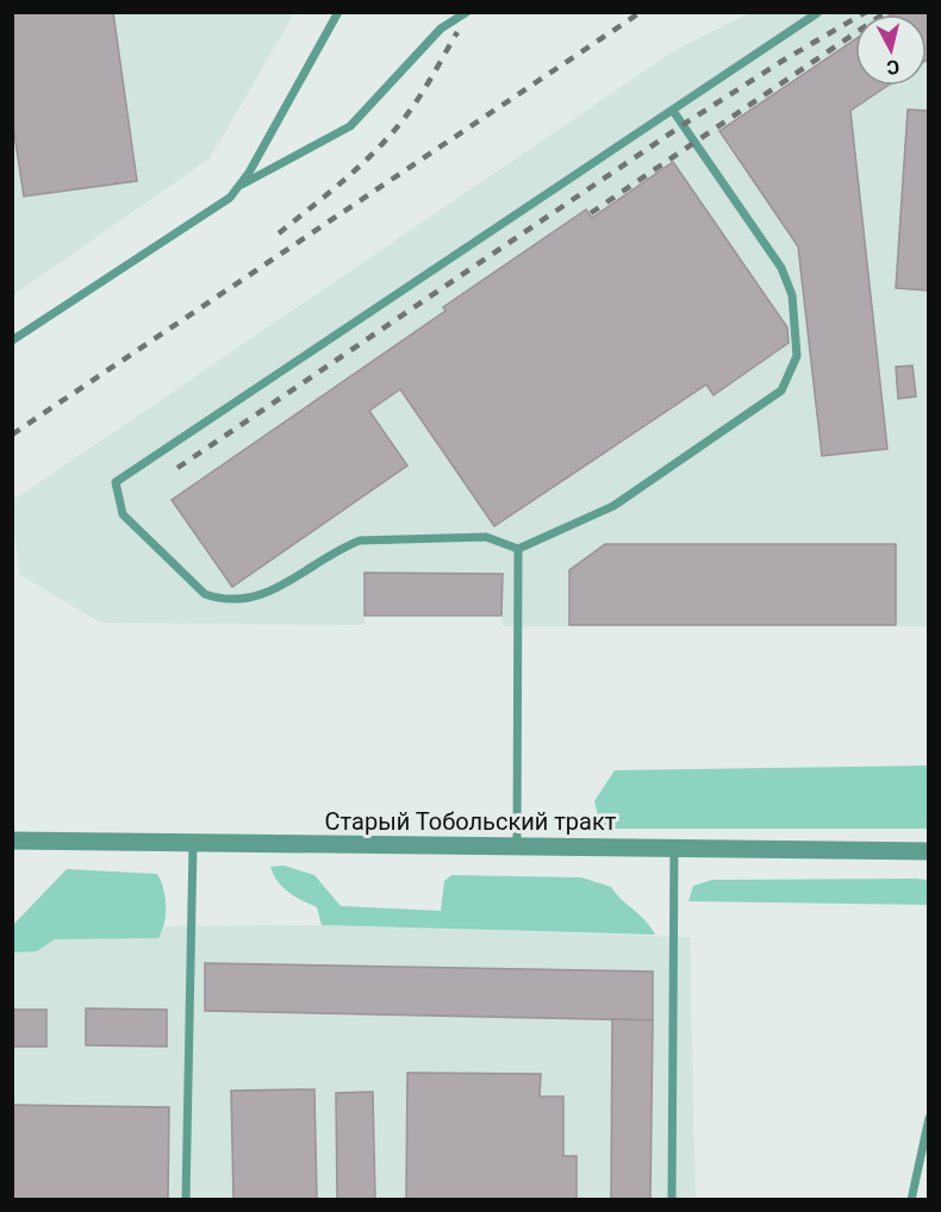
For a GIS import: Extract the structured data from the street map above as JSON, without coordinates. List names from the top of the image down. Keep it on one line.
{"streets":{"street":["Старый Тобольский тракт"]},"north":"bottom"}
